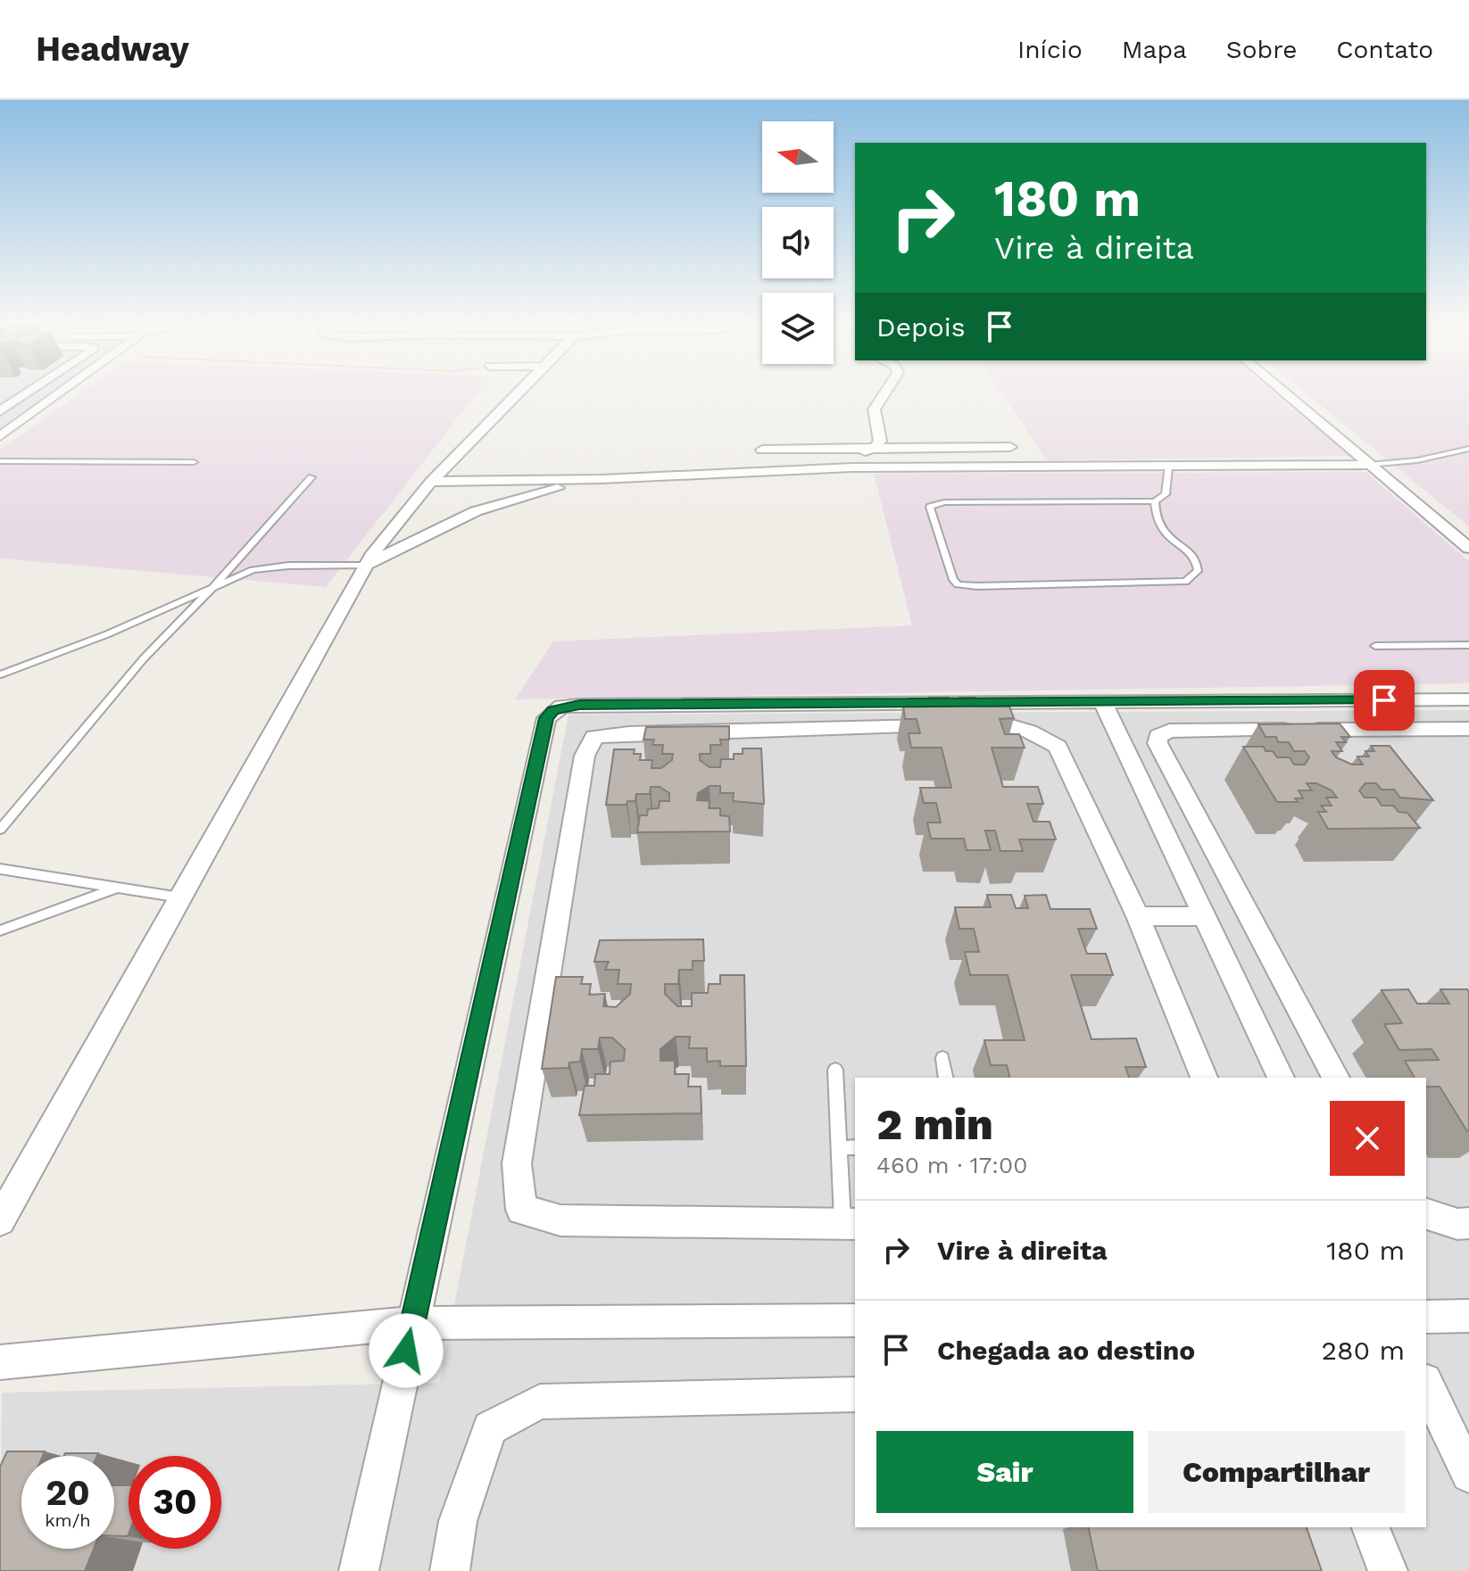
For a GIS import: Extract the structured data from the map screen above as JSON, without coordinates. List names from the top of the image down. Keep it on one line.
{"north":"left","page":{"header":"Headway","nav":["Início","Mapa","Sobre","Contato"],"turn":["180 m","Vire à direita"],"then":"Depois","heading":["2 min","460 m · 17:00"],"list":[{"name":"Vire à direita","value":"180 m"},{"name":"Chegada ao destino","value":"280 m"}],"buttons":["Sair","Compartilhar"],"speed":"20 km/h","limit":"30"}}
